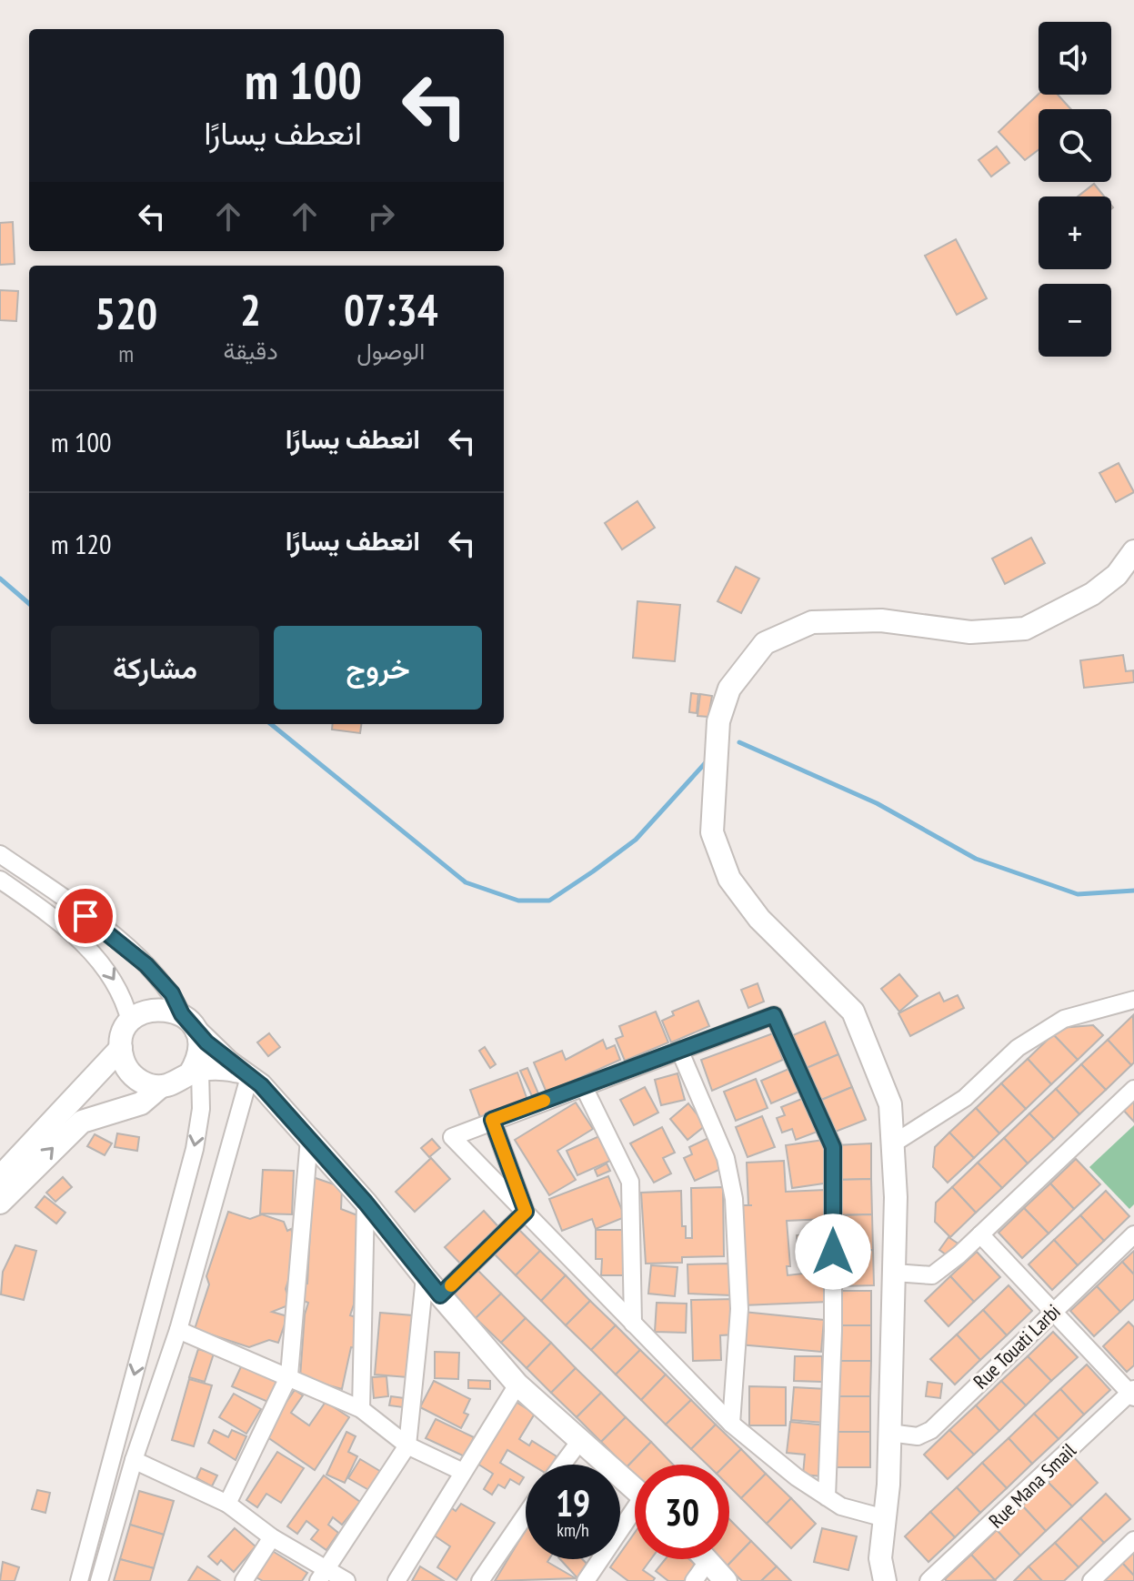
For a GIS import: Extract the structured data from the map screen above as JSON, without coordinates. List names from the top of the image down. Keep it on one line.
{"streets":{"street":["Rue Touati Larbi","Rue Mana Smail"]},"page":{"map_buttons":["+","−"],"turn":["100 m","انعطف يسارًا"],"eta":["07:34","الوصول","2","دقيقة","520","m"],"list":[{"name":"انعطف يسارًا","value":"100 m"},{"name":"انعطف يسارًا","value":"120 m"}],"buttons":["خروج","مشاركة"],"speed":"19 km/h","limit":"30"}}
